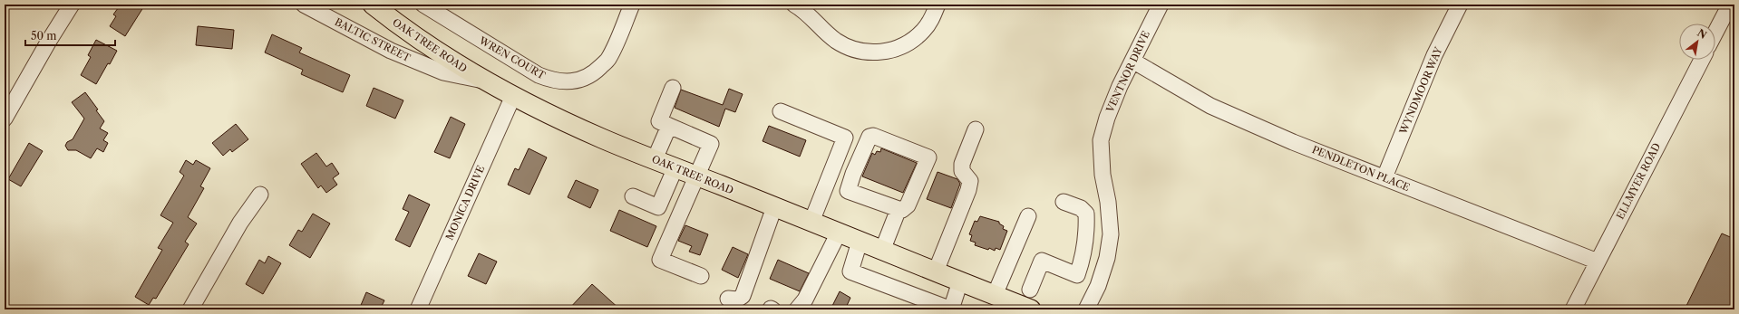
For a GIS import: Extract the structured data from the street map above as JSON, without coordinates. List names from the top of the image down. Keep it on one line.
{"streets":{"main road":["OAK TREE ROAD"],"street":["BALTIC STREET","WREN COURT","VENTNOR DRIVE","WYNDMOOR WAY","PENDLETON PLACE","ELLMYER ROAD","MONICA DRIVE"]},"crossings":[["BALTIC STREET","OAK TREE ROAD"],["OAK TREE ROAD","MONICA DRIVE"],["VENTNOR DRIVE","PENDLETON PLACE"],["WYNDMOOR WAY","PENDLETON PLACE"],["PENDLETON PLACE","ELLMYER ROAD"]],"scale_bar":"50 m","north":"top right"}
